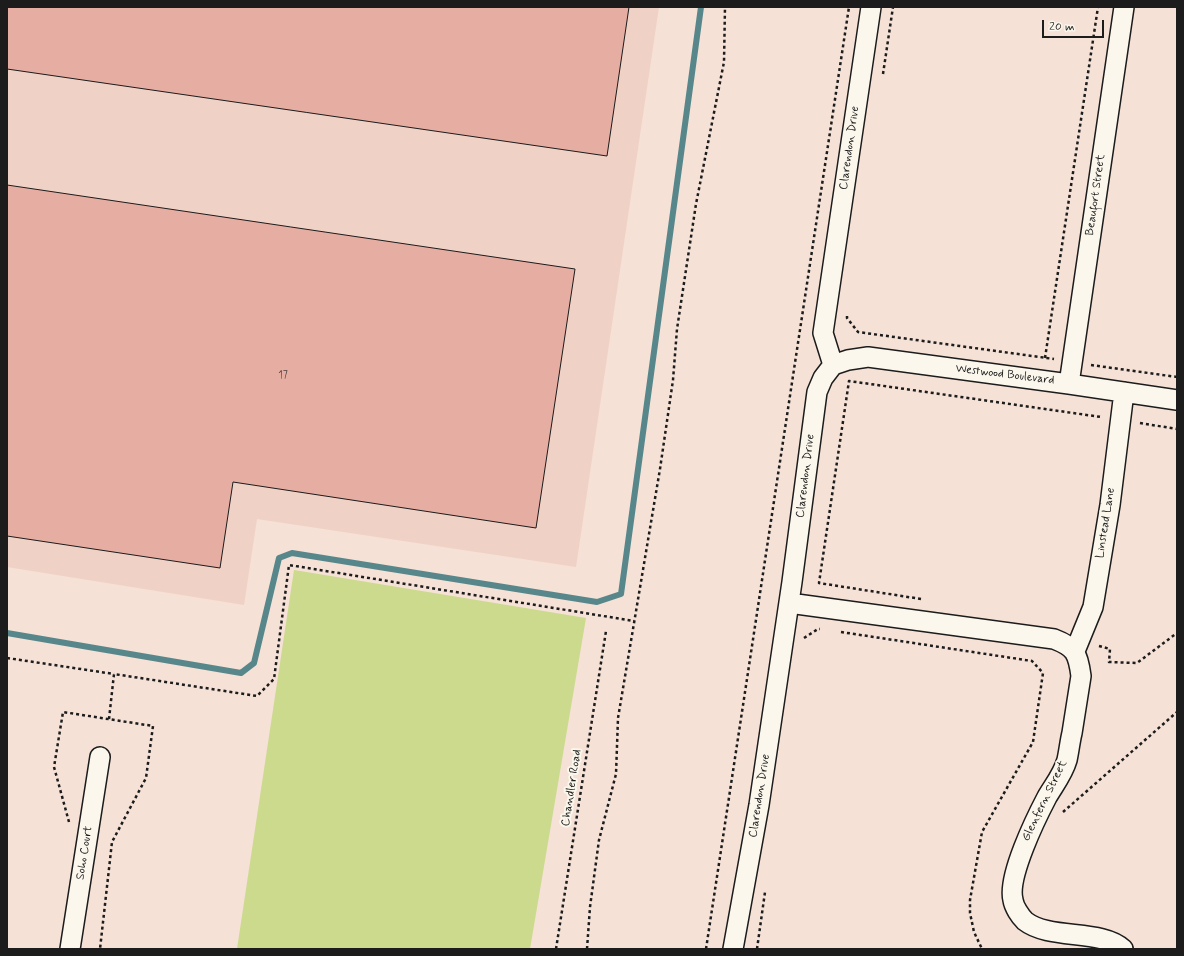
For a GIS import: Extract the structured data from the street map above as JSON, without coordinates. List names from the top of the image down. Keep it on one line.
{"streets":{"street":["Clarendon Drive","Beaufort Street","Westwood Boulevard","Linstead Lane","Glenfern Street","Soho Court"],"path":["Chandler Road"]},"crossings":[["Clarendon Drive","Westwood Boulevard"],["Beaufort Street","Westwood Boulevard"],["Westwood Boulevard","Linstead Lane"],["Linstead Lane","Glenfern Street"]],"house_numbers":["17"],"scale_bar":"20 m"}
